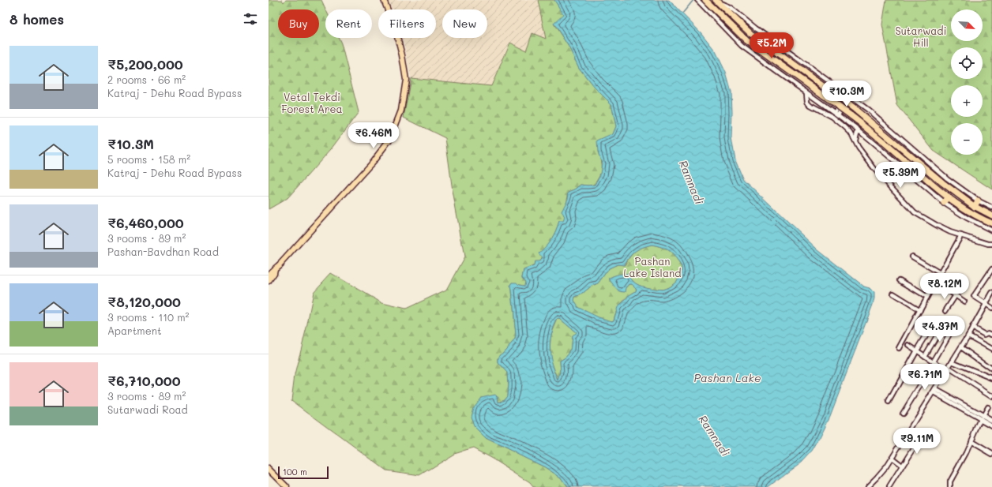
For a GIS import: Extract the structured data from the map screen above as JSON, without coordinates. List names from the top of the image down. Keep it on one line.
{"water":["Ramnadi","Pashan Lake"],"parks":["Sutarwadi Hill","Vetal Tekdi Forest Area","Pashan Lake Island"],"scale_bar":"100 m","north":"bottom right","page":{"heading":"8 homes","map_buttons":["+","−"],"chip":["Buy","Rent","Filters","New"],"price":["₹5.2M","₹10.3M","₹6.46M","₹5.39M","₹8.12M","₹4.37M","₹6.71M","₹9.11M"],"list":[{"name":"₹5,200,000","note":"2 rooms · 66 m² · Katraj - Dehu Road Bypass"},{"name":"₹10.3M","note":"5 rooms · 158 m² · Katraj - Dehu Road Bypass"},{"name":"₹6,460,000","note":"3 rooms · 89 m² · Pashan-Bavdhan Road"},{"name":"₹8,120,000","note":"3 rooms · 110 m² · Apartment"},{"name":"₹6,710,000","note":"3 rooms · 89 m² · Sutarwadi Road"}],"scale":"100 m"}}
